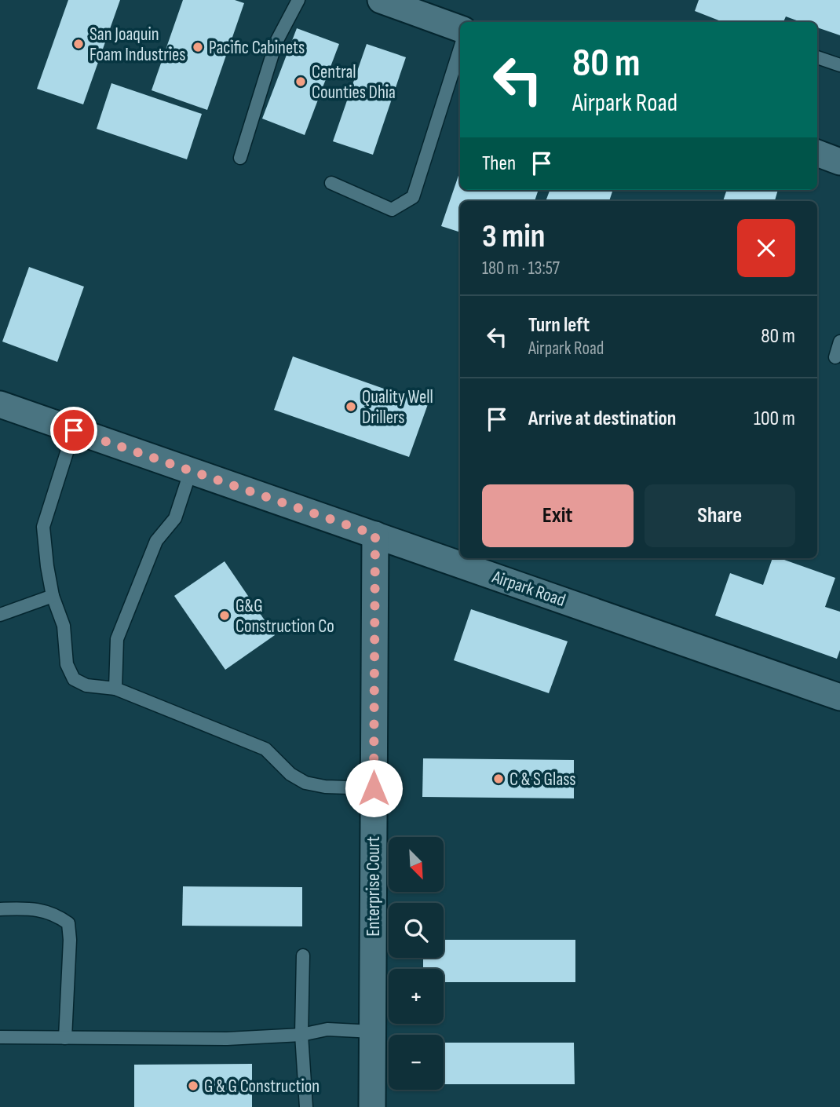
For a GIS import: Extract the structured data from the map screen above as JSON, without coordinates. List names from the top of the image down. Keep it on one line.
{"streets":{"street":["Airpark Road","Enterprise Court"]},"crossings":[["Airpark Road","Enterprise Court"]],"places":["San Joaquin Foam Industries","Pacific Cabinets","Central Counties Dhia","Quality Well Drillers","G&G Construction Co","C & S Glass","G & G Construction"],"north":"bottom right","page":{"turn":["80 m","Airpark Road"],"then":"Then","heading":["3 min","180 m · 13:57"],"list":[{"name":"Turn left","note":"Airpark Road","value":"80 m"},{"name":"Arrive at destination","value":"100 m"}],"buttons":["Exit","Share"],"map_buttons":["+","−"]}}
